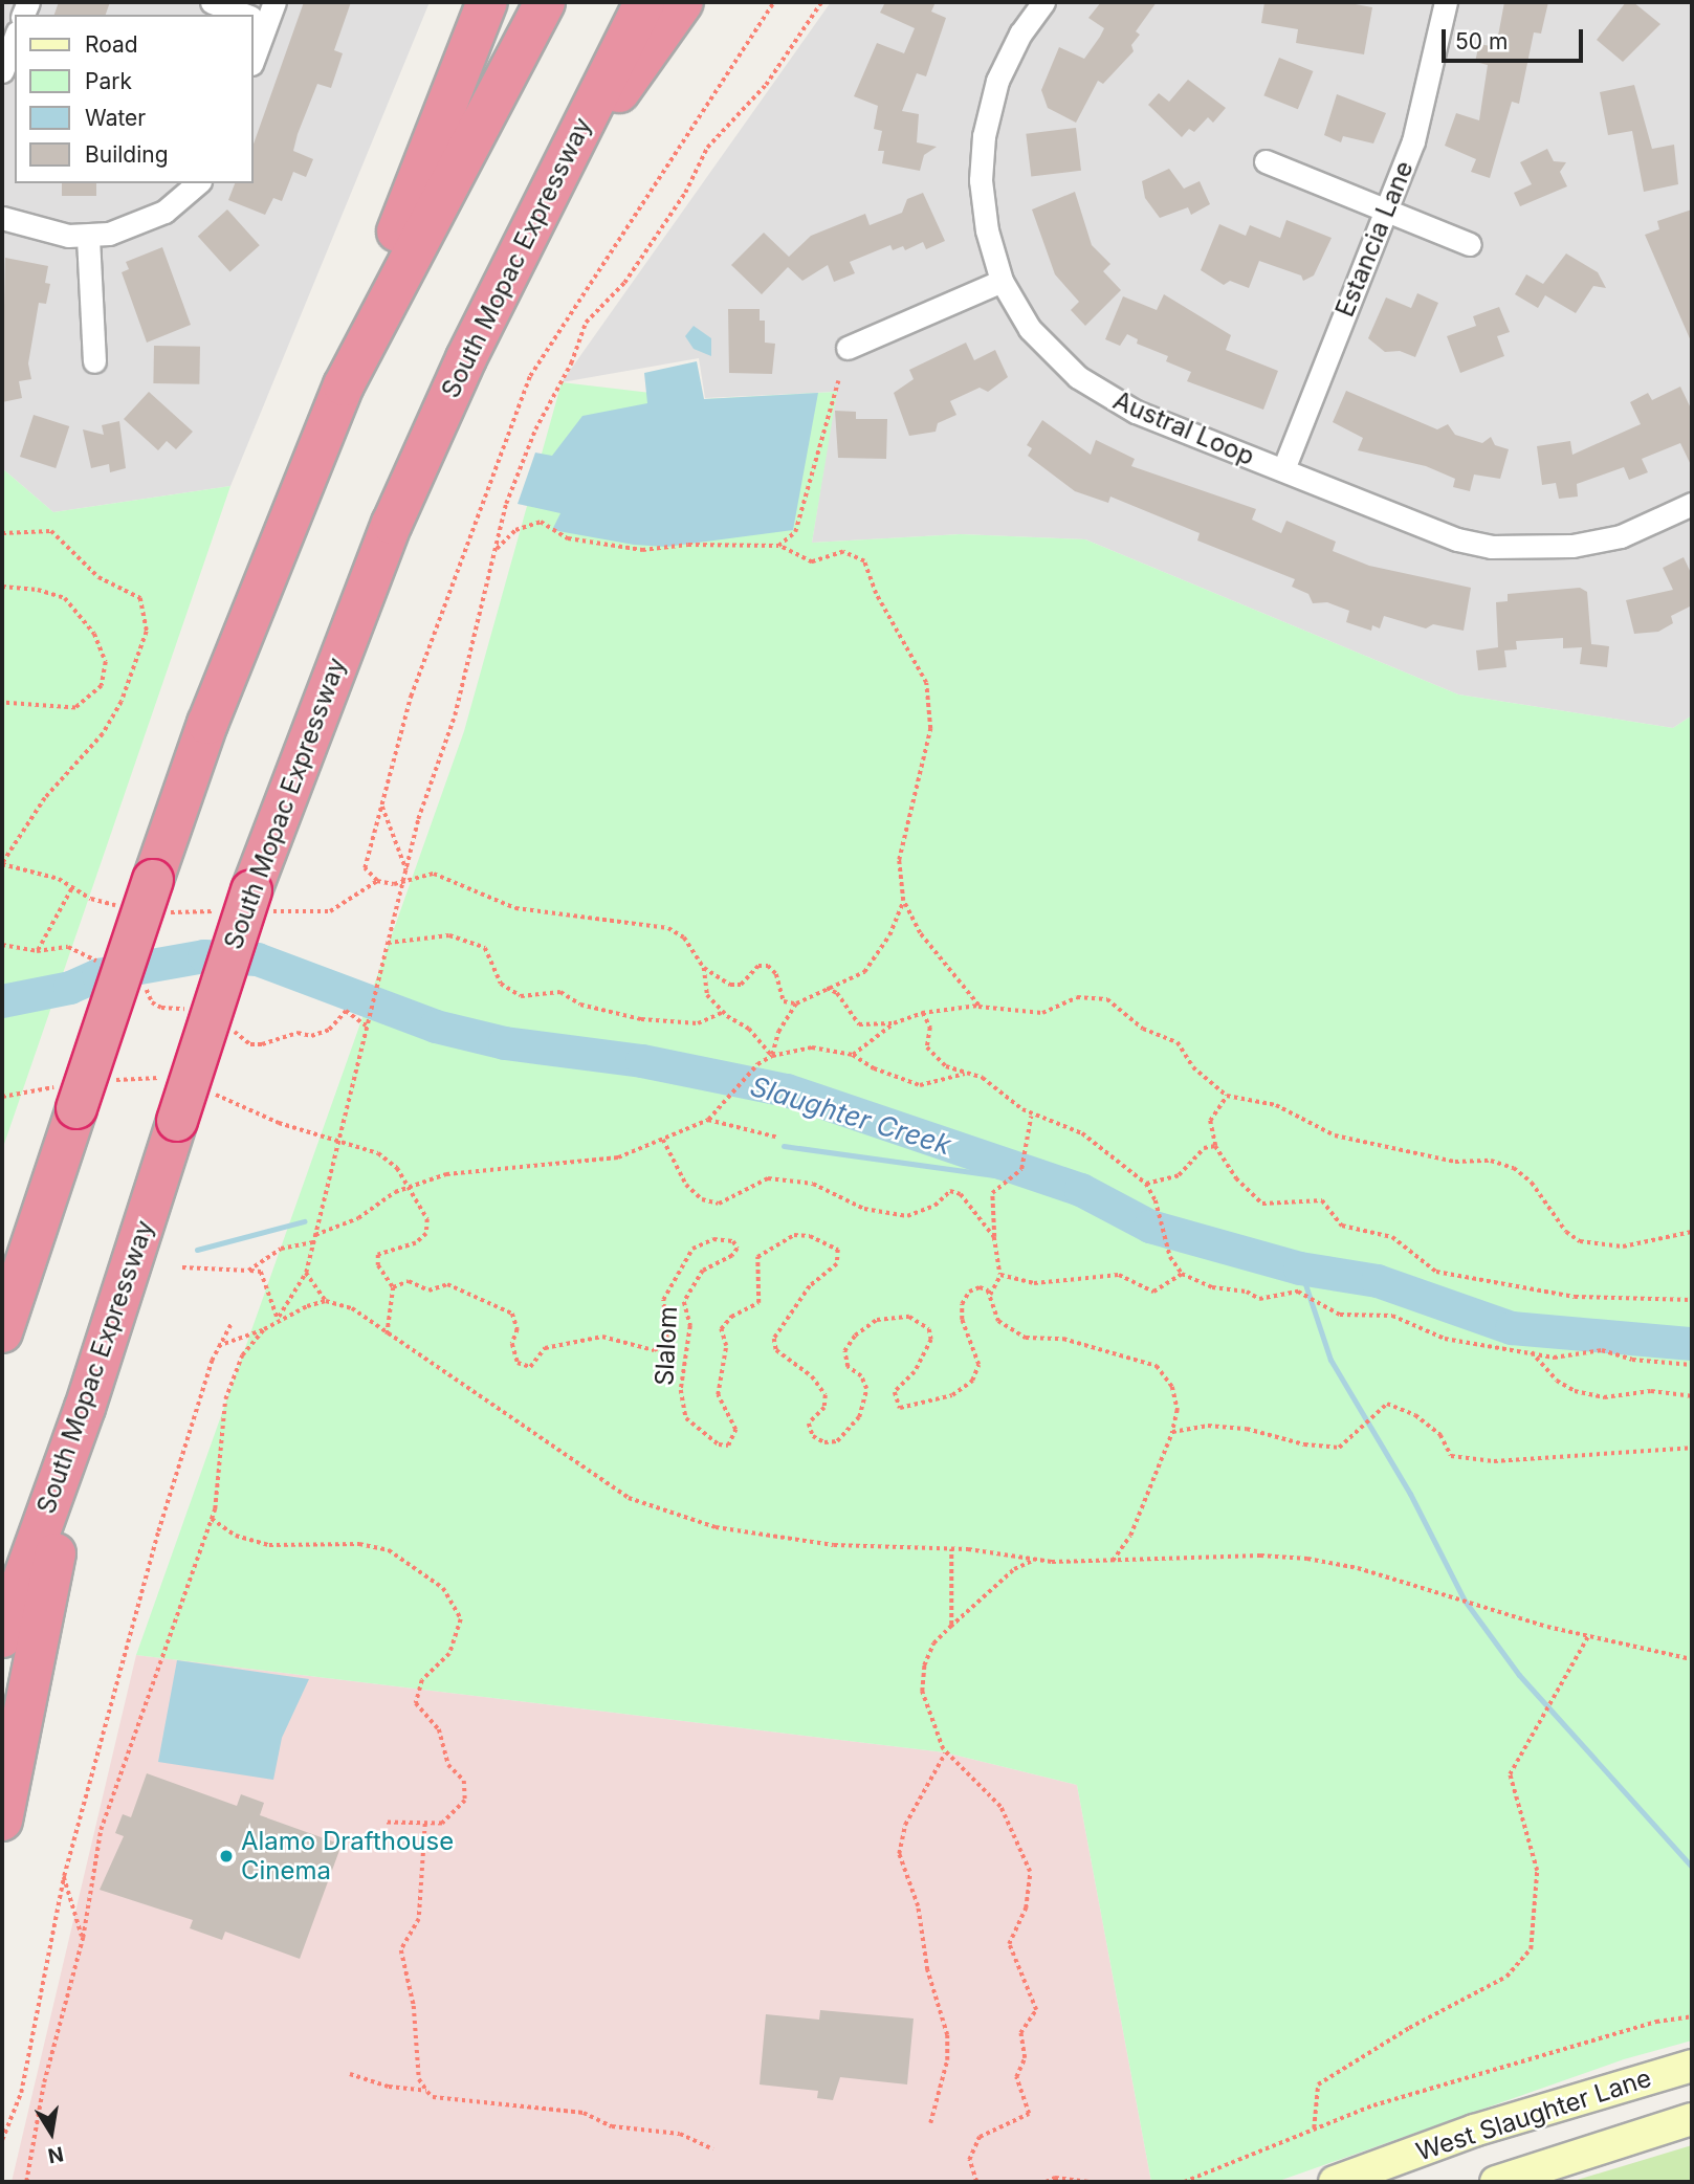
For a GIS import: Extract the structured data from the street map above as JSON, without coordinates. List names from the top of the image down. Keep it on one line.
{"streets":{"highway":["South Mopac Expressway"],"main road":["West Slaughter Lane"],"street":["Estancia Lane","Austral Loop"],"path":["Slalom"]},"crossings":[["Estancia Lane","Austral Loop"]],"water":["Slaughter Creek"],"places":["Alamo Drafthouse Cinema"],"legend":["Road","Park","Water","Building"],"scale_bar":"50 m","north":"bottom"}
